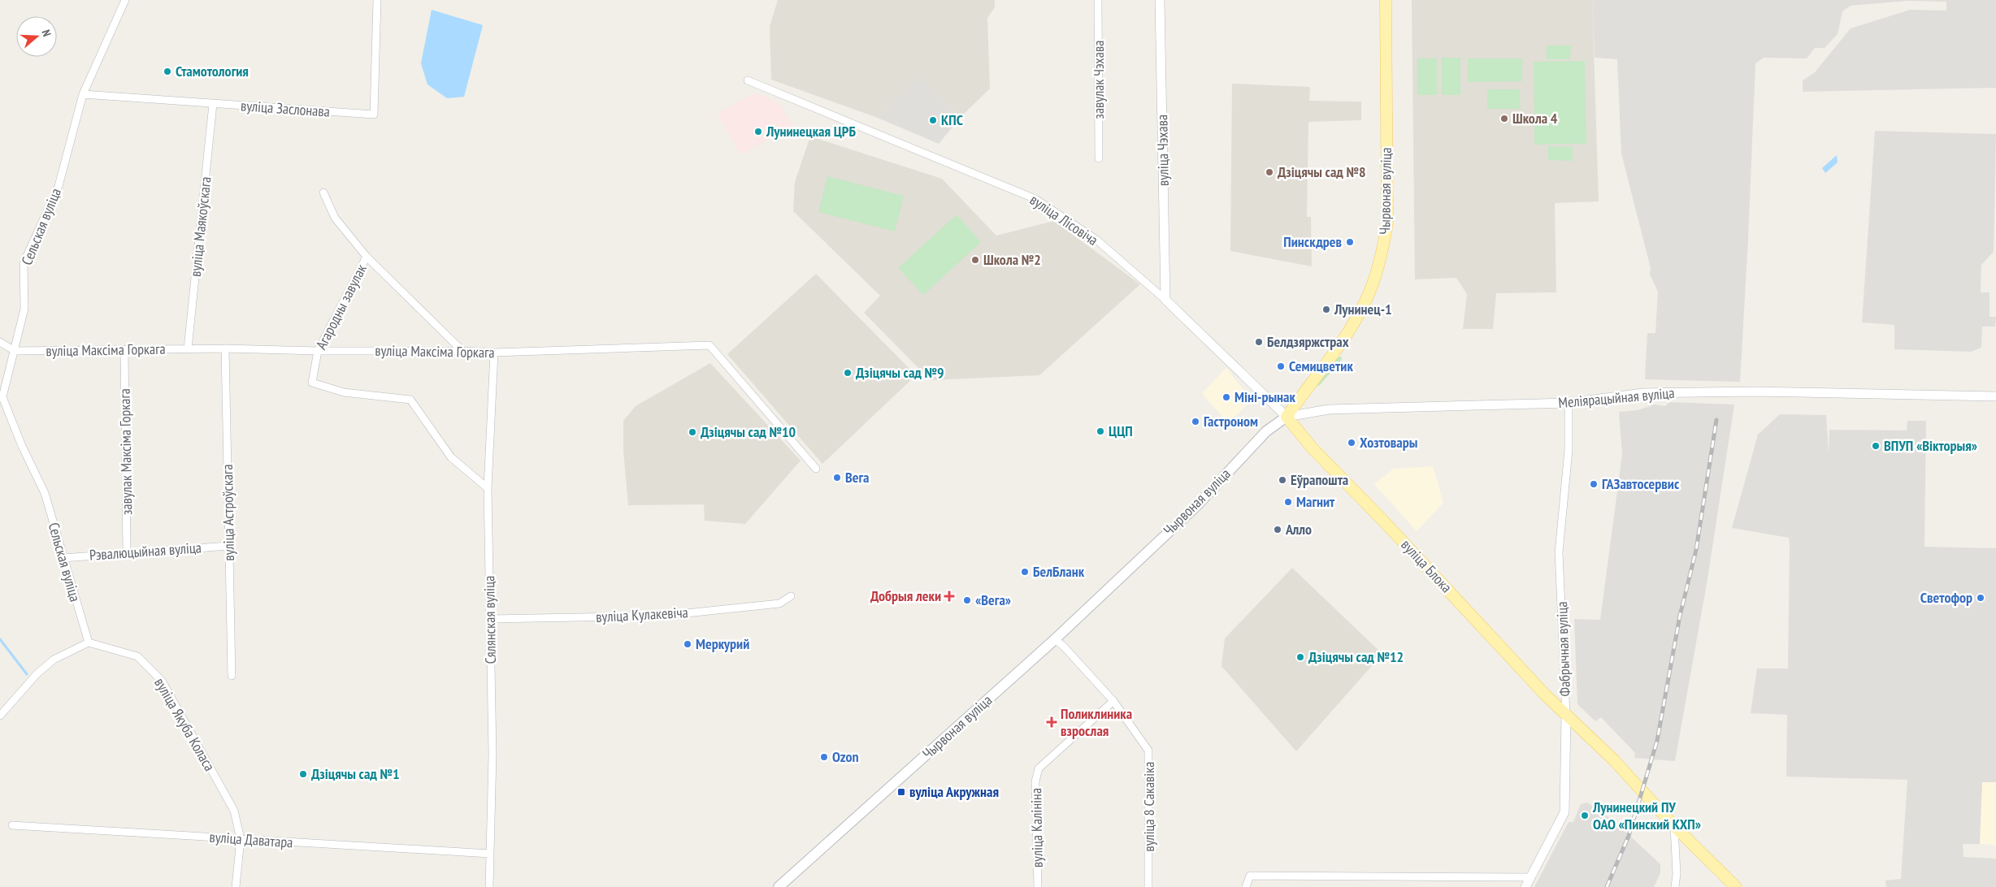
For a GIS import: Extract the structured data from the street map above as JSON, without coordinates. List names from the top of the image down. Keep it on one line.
{"streets":{"main road":["Чырвоная вуліца","вуліца Блока"],"street":["завулак Чэхава","вуліца Заслонава","вуліца Чэхава","вуліца Лісовіча","Сельская вуліца","вуліца Маякоўскага","Агародны завулак","вуліца Максіма Горкага","Меліярацыйная вуліца","завулак Максіма Горкага","вуліца Астроўскага","Рэвалюцыйная вуліца","вуліца Кулакевіча","Сялянская вуліца","Фабрычная вуліца","вуліца Якуба Коласа","вуліца 8 Сакавіка","вуліца Калініна","вуліца Даватара"]},"crossings":[["вуліца Заслонава","Сельская вуліца"],["вуліца Заслонава","вуліца Маякоўскага"],["вуліца Чэхава","вуліца Лісовіча"],["Чырвоная вуліца","вуліца Лісовіча"],["Чырвоная вуліца","Меліярацыйная вуліца"],["Чырвоная вуліца","вуліца Блока"],["Чырвоная вуліца","вуліца 8 Сакавіка"],["вуліца Лісовіча","Меліярацыйная вуліца"],["вуліца Лісовіча","вуліца Блока"],["Сельская вуліца","вуліца Максіма Горкага"],["Сельская вуліца","Рэвалюцыйная вуліца"],["Сельская вуліца","вуліца Якуба Коласа"],["вуліца Маякоўскага","вуліца Максіма Горкага"],["Агародны завулак","вуліца Максіма Горкага"],["Агародны завулак","Сялянская вуліца"],["вуліца Максіма Горкага","завулак Максіма Горкага"],["вуліца Максіма Горкага","вуліца Астроўскага"],["вуліца Максіма Горкага","Сялянская вуліца"],["Меліярацыйная вуліца","вуліца Блока"],["Меліярацыйная вуліца","Фабрычная вуліца"],["завулак Максіма Горкага","Рэвалюцыйная вуліца"],["вуліца Астроўскага","Рэвалюцыйная вуліца"],["вуліца Блока","Фабрычная вуліца"],["вуліца Кулакевіча","Сялянская вуліца"],["Сялянская вуліца","вуліца Даватара"],["вуліца Якуба Коласа","вуліца Даватара"],["вуліца 8 Сакавіка","вуліца Калініна"]],"places":{"other":["Стамотология","Школа 4","КПС","Лунинецкая ЦРБ","Дзіцячы сад №8","Пинскдрев","Школа №2","Лунинец-1","Белдзяржстрах","Семицветик","Дзіцячы сад №9","Міні-рынак","Гастроном","ЦЦП","Дзіцячы сад №10","Хозтовары","ВПУП «Вікторыя»","Вега","Еўрапошта","ГАЗавтосервис","Магнит","Алло","БелБланк","Светофор","«Вега»","Меркурий","Дзіцячы сад №12","Ozon","Дзіцячы сад №1","Лунинецкий ПУ ОАО «Пинский КХП»"],"health":["Добрыя леки","Поликлиника взрослая"],"transit":["вуліца Акружная"]},"north":"right"}
